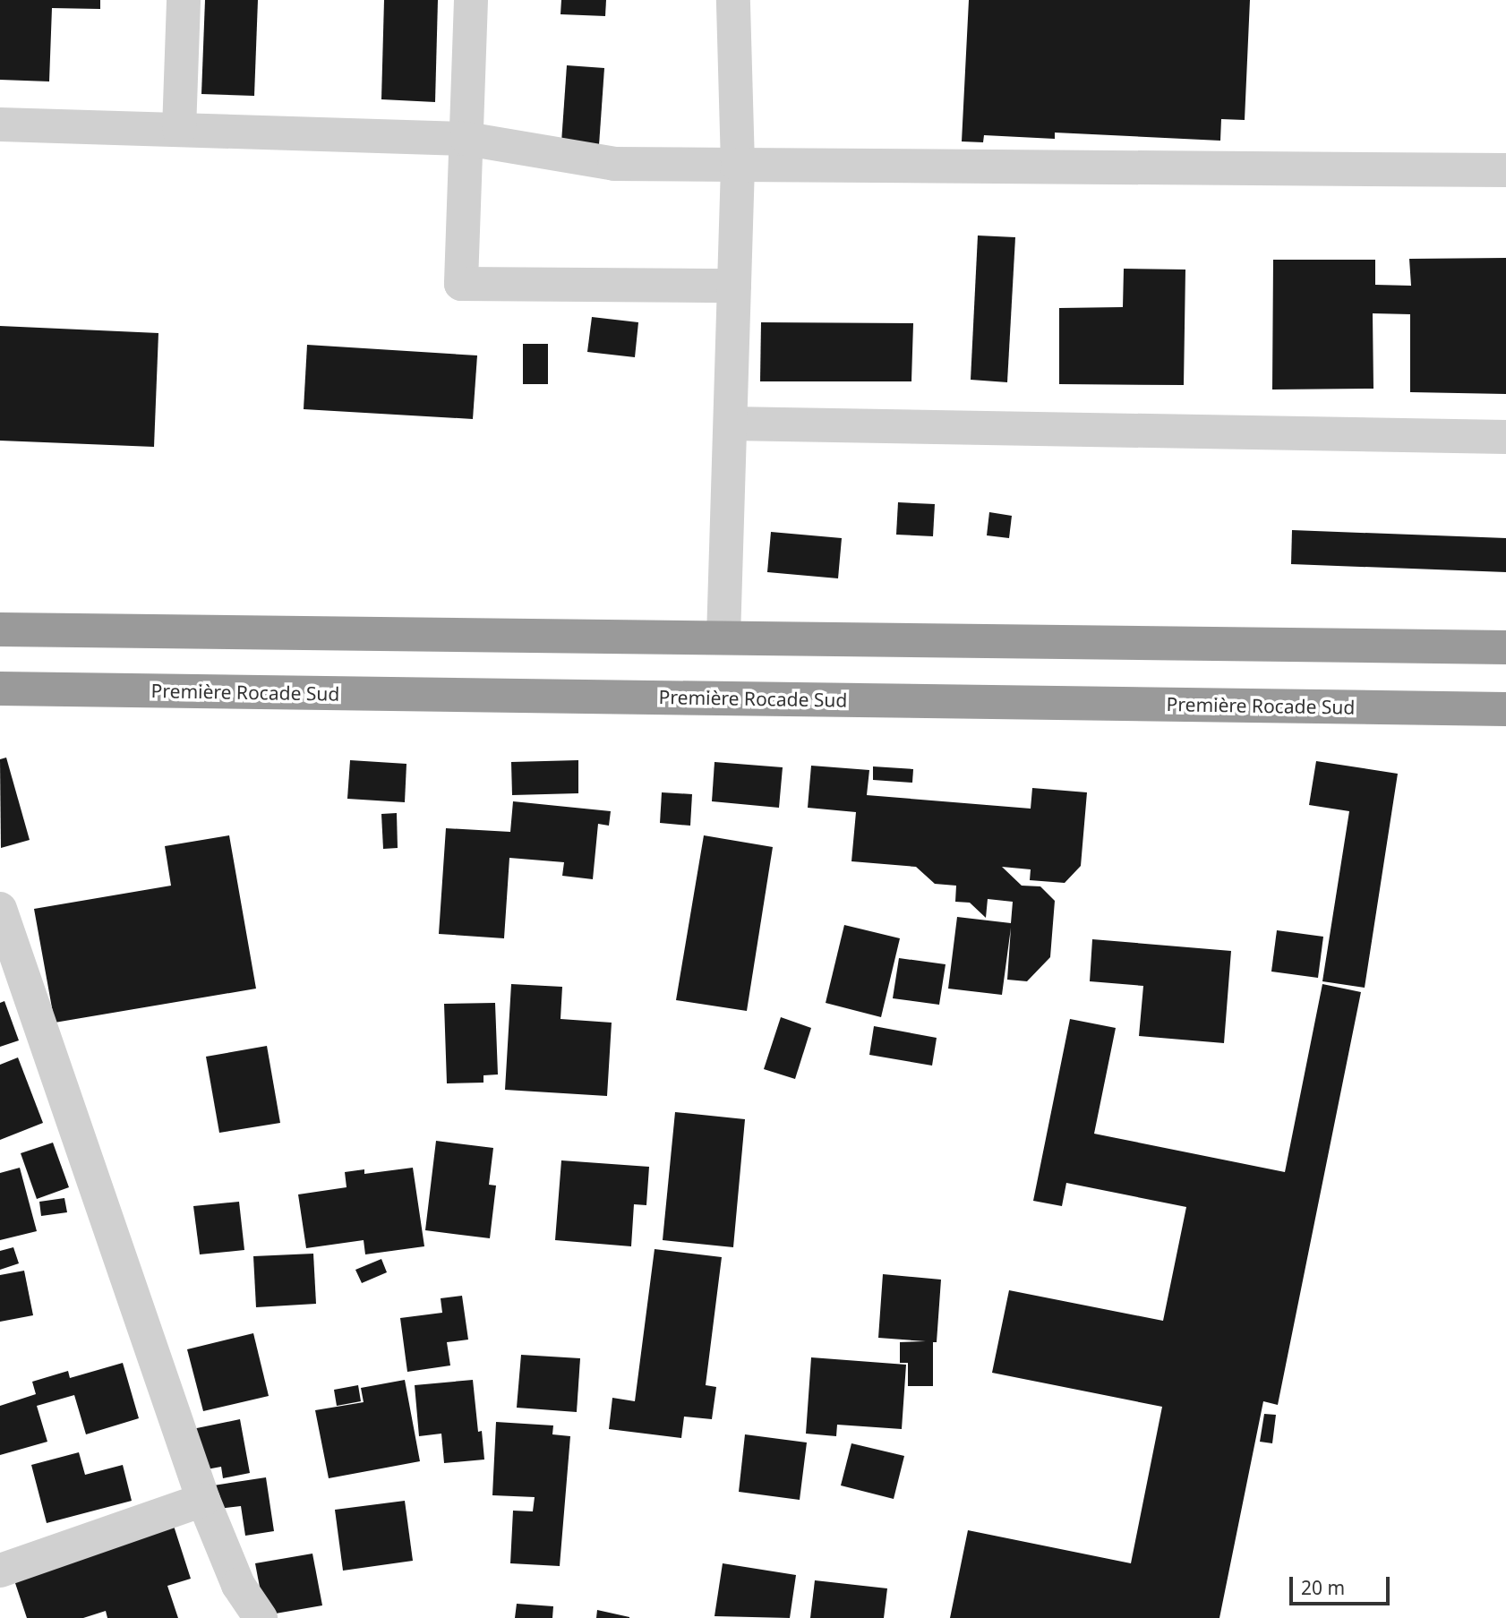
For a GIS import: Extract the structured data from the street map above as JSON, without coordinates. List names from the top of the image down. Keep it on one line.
{"streets":{"highway":["Première Rocade Sud"]},"scale_bar":"20 m"}
